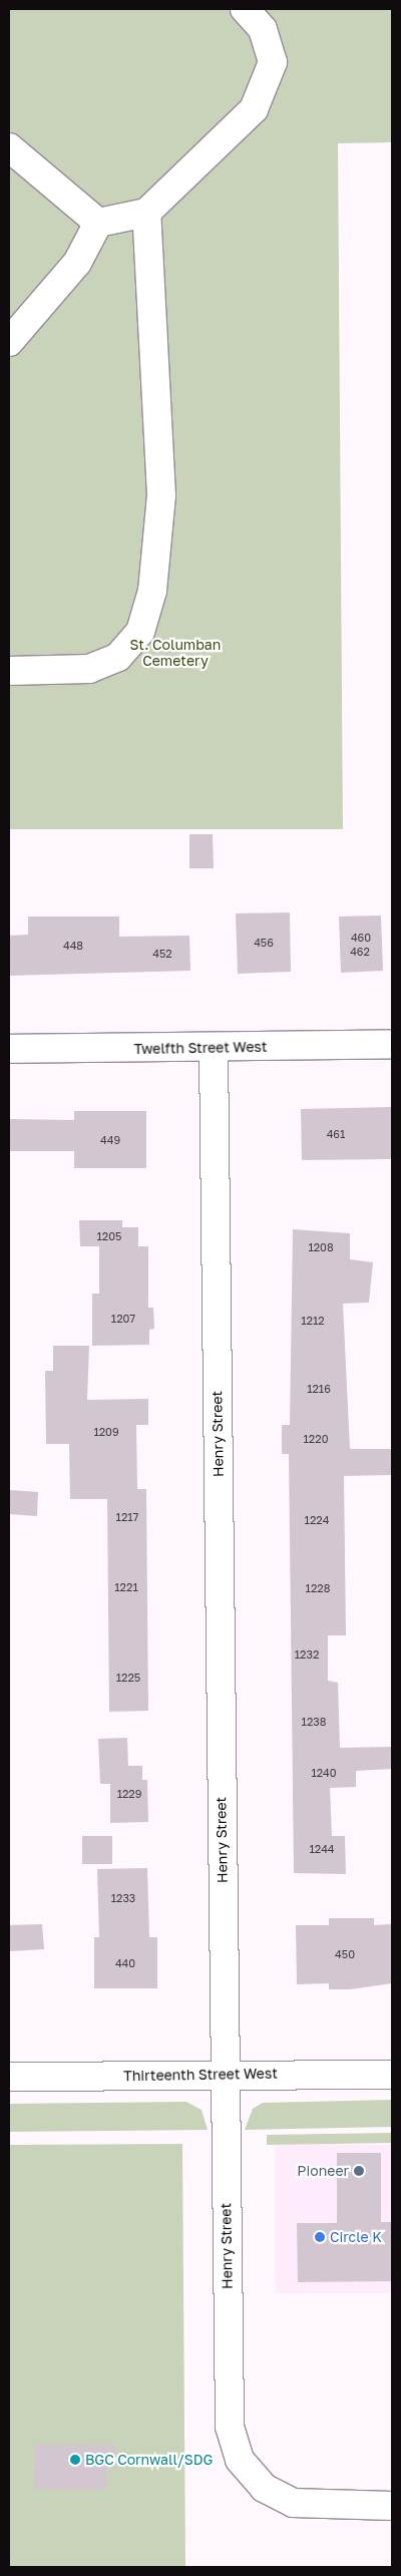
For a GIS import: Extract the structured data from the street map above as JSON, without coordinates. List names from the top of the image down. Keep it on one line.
{"streets":{"street":["Twelfth Street West","Henry Street","Thirteenth Street West"]},"crossings":[["Twelfth Street West","Henry Street"],["Henry Street","Thirteenth Street West"]],"parks":["St. Columban Cemetery"],"places":["Pioneer","Circle K","BGC Cornwall/SDG"],"house_numbers":["460","456","448","462","452","461","449","1205","1208","1207","1212","1216","1209","1220","1217","1224","1221","1228","1232","1225","1238","1240","1229","1244","1233","450","440"]}
